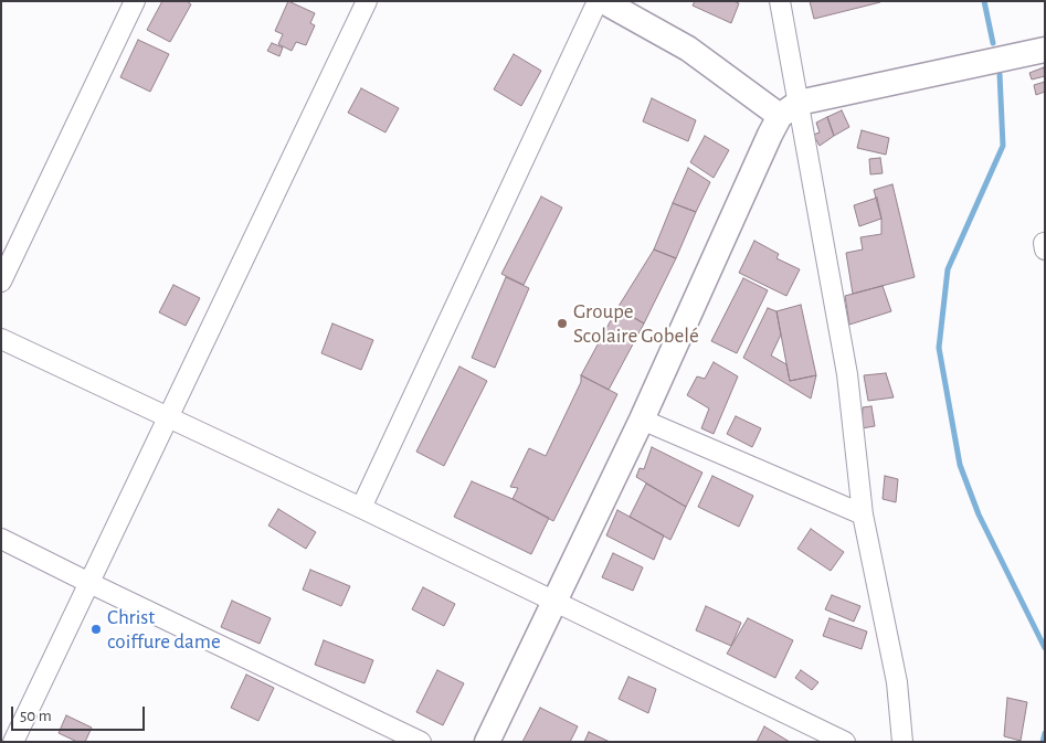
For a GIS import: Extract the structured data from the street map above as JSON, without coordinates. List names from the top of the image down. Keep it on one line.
{"places":["Groupe Scolaire Gobelé","Christ coiffure dame"],"scale_bar":"50 m"}
